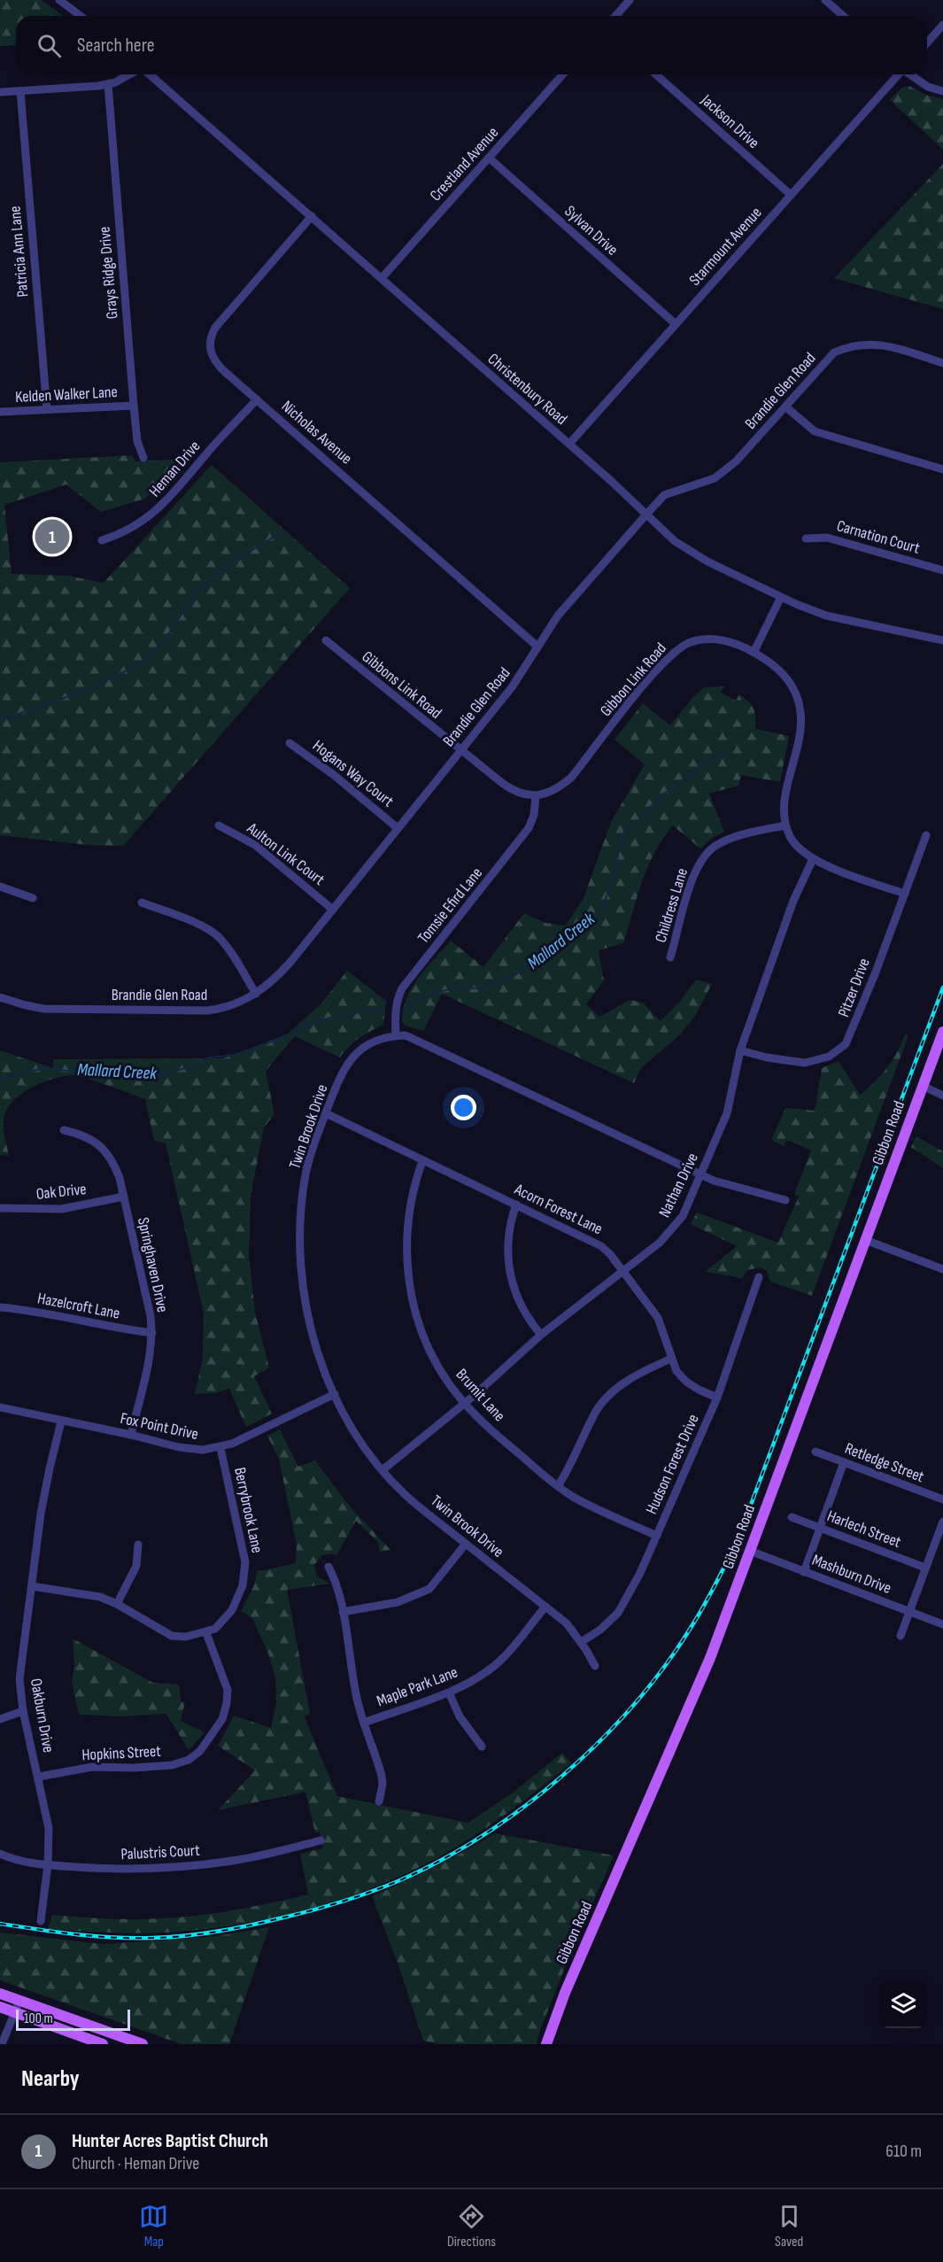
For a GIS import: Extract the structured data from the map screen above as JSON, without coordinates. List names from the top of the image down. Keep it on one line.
{"streets":{"main road":["Gibbon Road"],"street":["Jackson Drive","Crestland Avenue","Sylvan Drive","Starmount Avenue","Patricia Ann Lane","Grays Ridge Drive","Christenbury Road","Brandie Glen Road","Kelden Walker Lane","Nicholas Avenue","Heman Drive","Carnation Court","Gibbon Link Road","Gibbons Link Road","Hogans Way Court","Aulton Link Court","Tomsie Efird Lane","Childress Lane","Pitzer Drive","Twin Brook Drive","Nathan Drive","Oak Drive","Acorn Forest Lane","Springhaven Drive","Hazelcroft Lane","Brumit Lane","Fox Point Drive","Retledge Street","Hudson Forest Drive","Berrybrook Lane","Harlech Street","Mashburn Drive","Maple Park Lane","Oakburn Drive","Hopkins Street","Palustris Court"]},"crossings":[["Jackson Drive","Starmount Avenue"],["Crestland Avenue","Sylvan Drive"],["Crestland Avenue","Christenbury Road"],["Sylvan Drive","Starmount Avenue"],["Starmount Avenue","Christenbury Road"],["Patricia Ann Lane","Kelden Walker Lane"],["Grays Ridge Drive","Kelden Walker Lane"],["Christenbury Road","Brandie Glen Road"],["Christenbury Road","Nicholas Avenue"],["Brandie Glen Road","Nicholas Avenue"],["Brandie Glen Road","Gibbons Link Road"],["Brandie Glen Road","Hogans Way Court"],["Brandie Glen Road","Aulton Link Court"],["Nicholas Avenue","Heman Drive"],["Gibbon Link Road","Tomsie Efird Lane"],["Gibbon Link Road","Childress Lane"],["Tomsie Efird Lane","Twin Brook Drive"],["Pitzer Drive","Nathan Drive"],["Twin Brook Drive","Nathan Drive"],["Twin Brook Drive","Acorn Forest Lane"],["Twin Brook Drive","Fox Point Drive"],["Twin Brook Drive","Hudson Forest Drive"],["Twin Brook Drive","Maple Park Lane"],["Gibbon Road","Mashburn Drive"],["Nathan Drive","Acorn Forest Lane"],["Nathan Drive","Brumit Lane"],["Oak Drive","Springhaven Drive"],["Acorn Forest Lane","Brumit Lane"],["Acorn Forest Lane","Hudson Forest Drive"],["Springhaven Drive","Hazelcroft Lane"],["Springhaven Drive","Fox Point Drive"],["Brumit Lane","Hudson Forest Drive"],["Fox Point Drive","Berrybrook Lane"],["Fox Point Drive","Oakburn Drive"],["Berrybrook Lane","Hopkins Street"],["Oakburn Drive","Hopkins Street"],["Oakburn Drive","Palustris Court"]],"water":["Mallard Creek"],"scale_bar":"100 m","page":{"search":"Search here","pins":"1","scale":"100 m","heading":"Nearby","list":[{"mark":"1","name":"Hunter Acres Baptist Church","note":"Church · Heman Drive","value":"610 m"}],"nav":["Map","Directions","Saved"]}}
